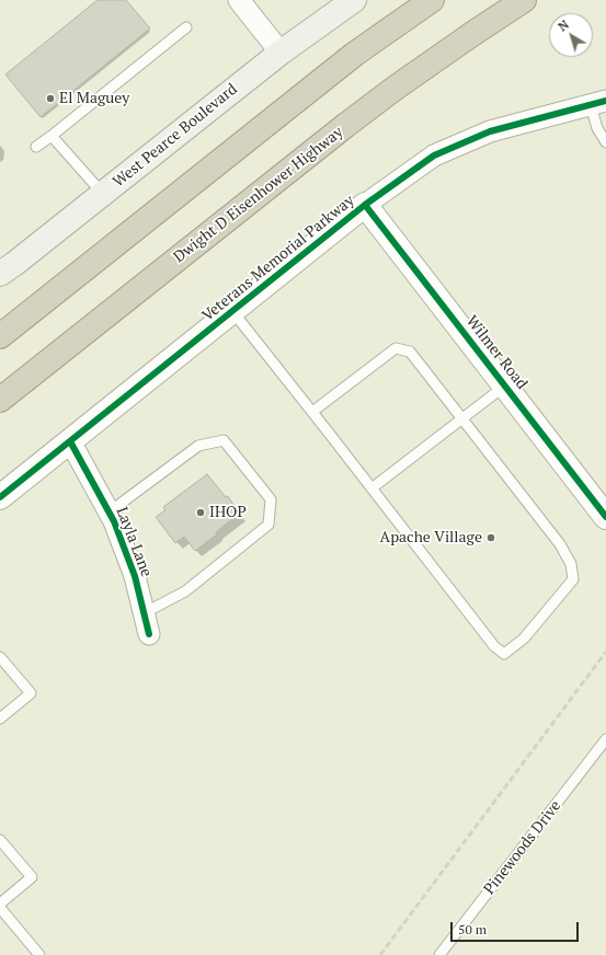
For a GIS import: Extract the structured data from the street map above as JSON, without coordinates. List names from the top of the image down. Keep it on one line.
{"streets":{"highway":["Dwight D Eisenhower Highway"],"main road":["West Pearce Boulevard"],"street":["Veterans Memorial Parkway","Wilmer Road","Layla Lane"],"lane":["Pinewoods Drive"]},"crossings":[["Veterans Memorial Parkway","Wilmer Road"],["Veterans Memorial Parkway","Layla Lane"]],"places":["El Maguey","IHOP","Apache Village"],"scale_bar":"50 m","north":"top left"}
